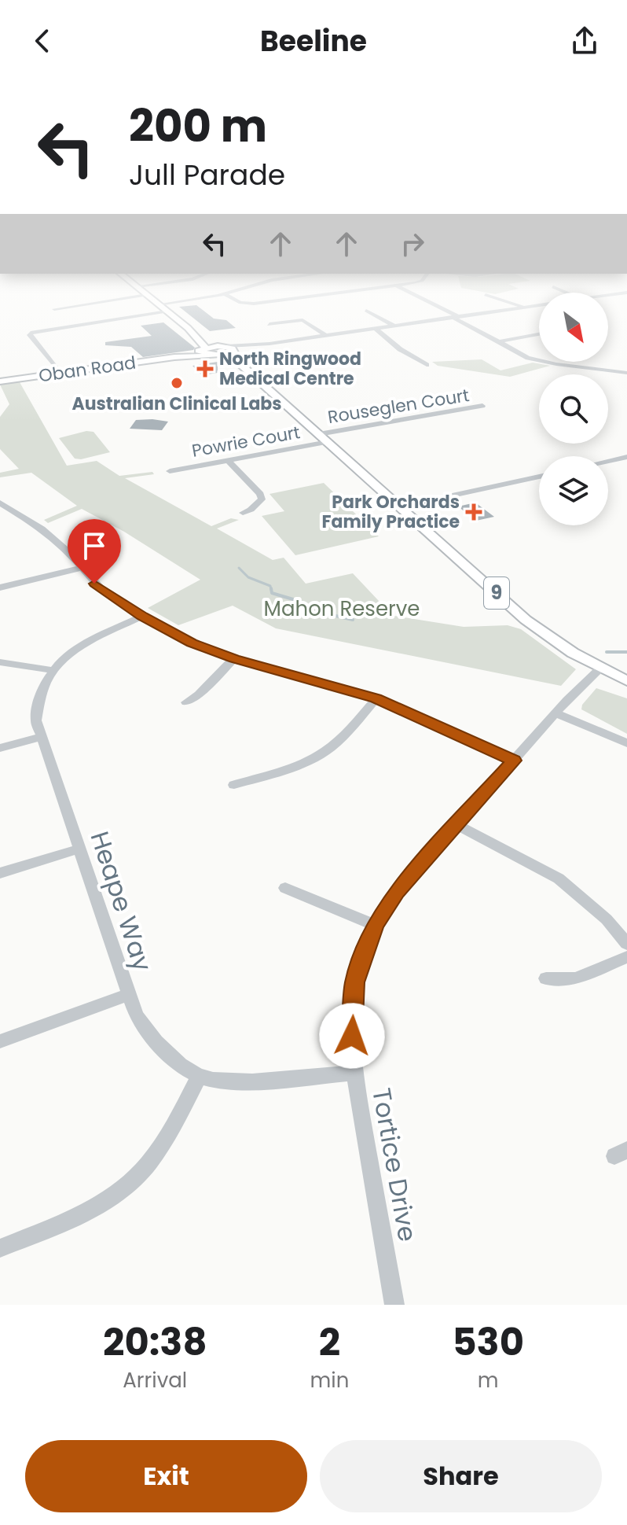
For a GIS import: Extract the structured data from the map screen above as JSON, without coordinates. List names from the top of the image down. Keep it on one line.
{"streets":{"main road":["Oban Road","9"],"street":["Rouseglen Court","Powrie Court","Heape Way","Tortice Drive"]},"crossings":[["Oban Road","9"],["Rouseglen Court","9"],["Powrie Court","9"],["9","Tortice Drive"],["Heape Way","Tortice Drive"]],"parks":["Mahon Reserve"],"places":{"health":["North Ringwood Medical Centre","Park Orchards Family Practice"],"other":["Australian Clinical Labs"]},"north":"bottom right","page":{"header":"Beeline","turn":["200 m","Jull Parade"],"eta":["20:38","Arrival","2","min","530","m"],"buttons":["Exit","Share"]}}
